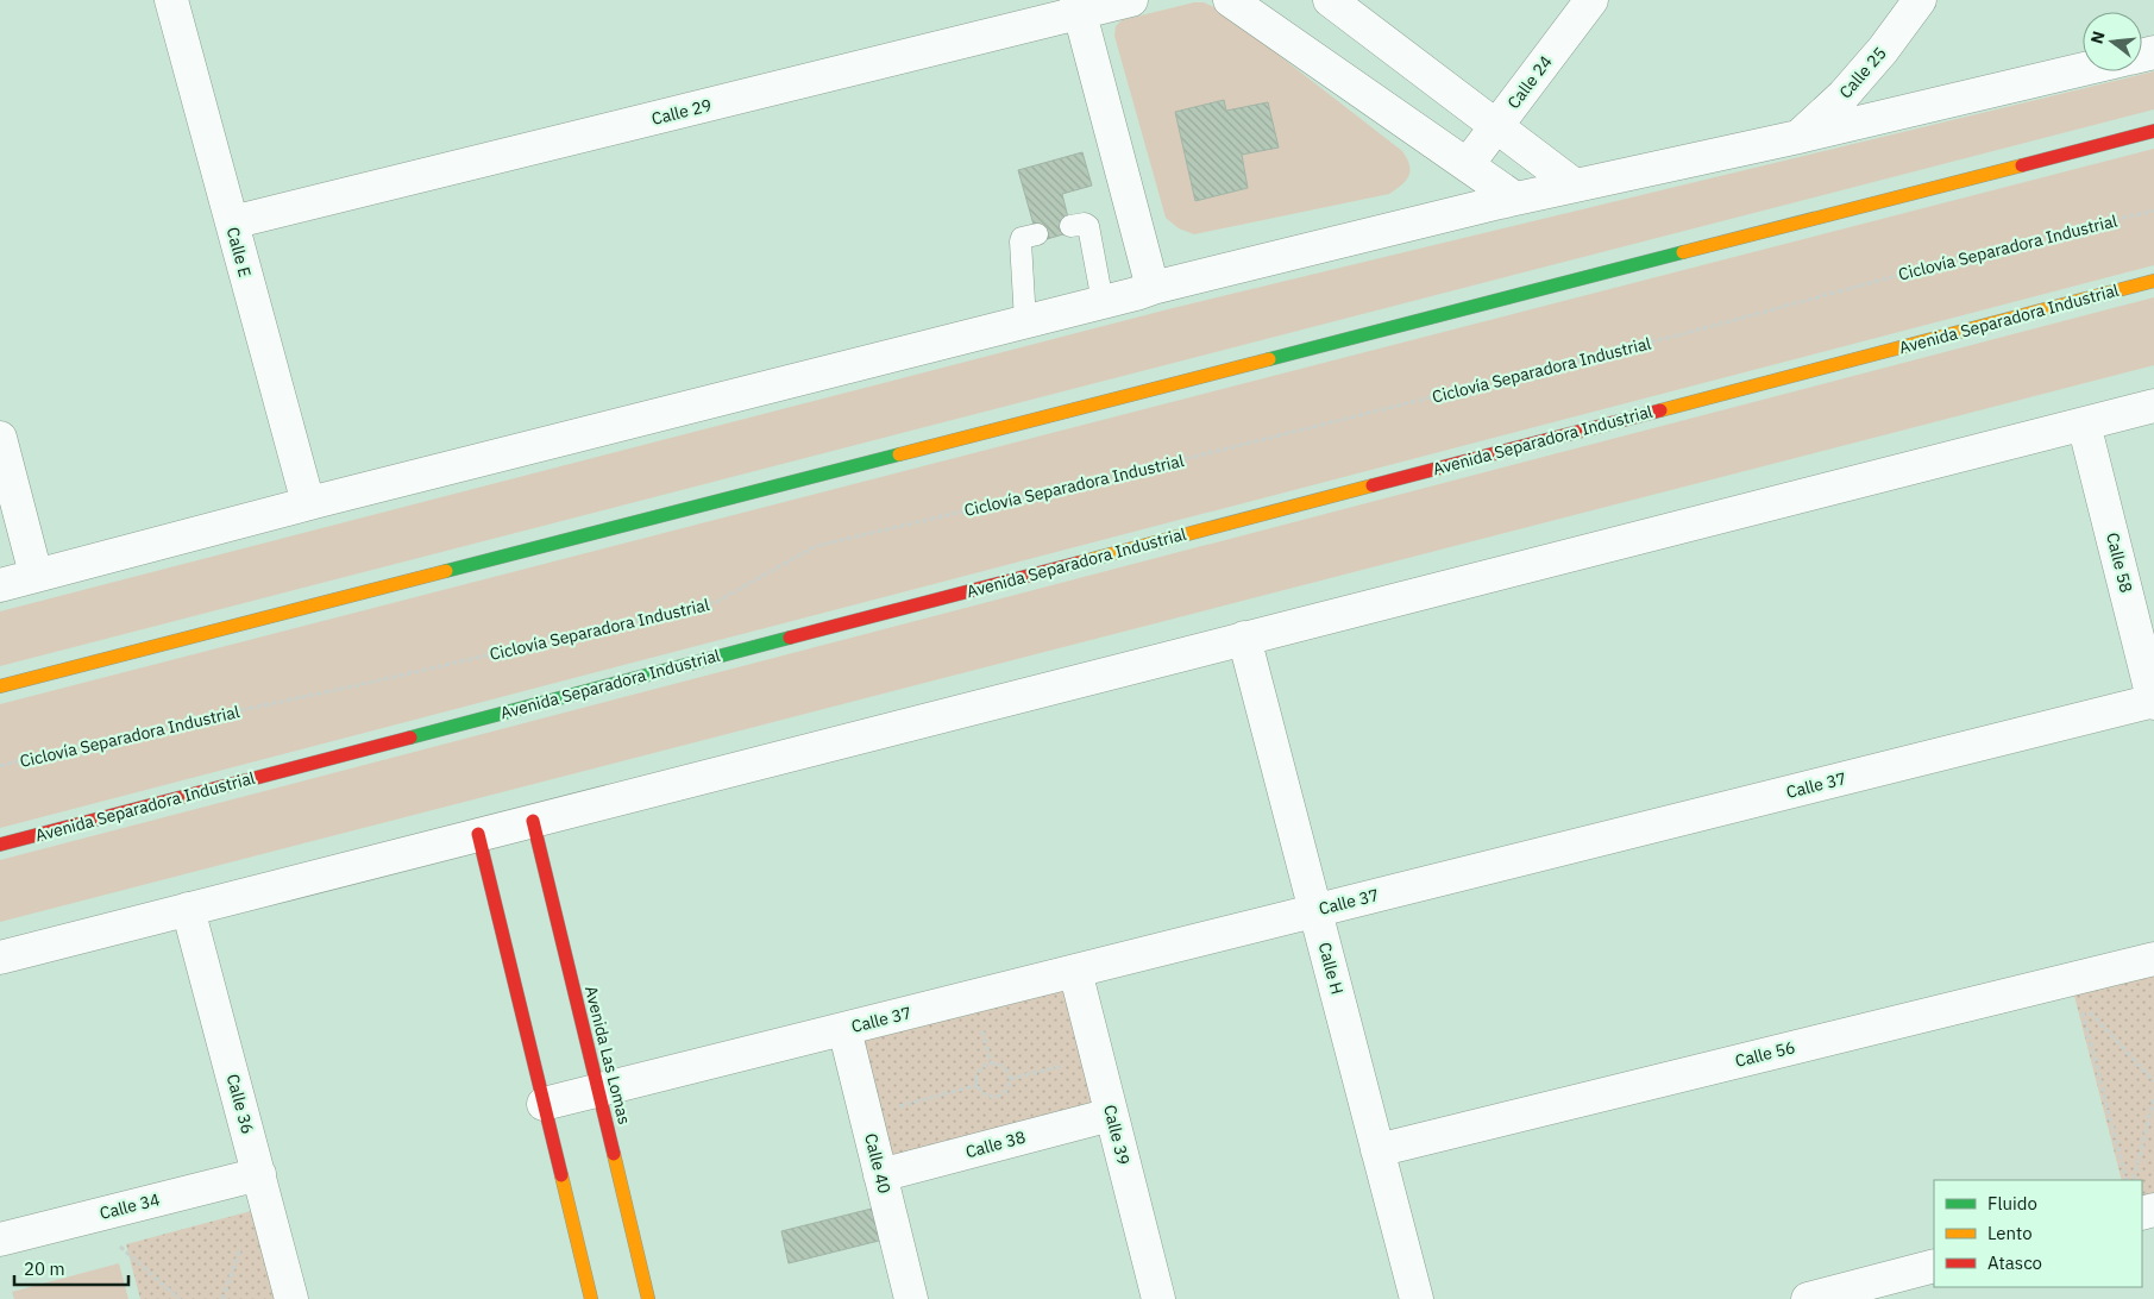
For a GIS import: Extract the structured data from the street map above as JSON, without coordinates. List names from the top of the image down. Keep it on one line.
{"streets":{"main road":["Avenida Separadora Industrial","Avenida Las Lomas"],"street":["Calle 25","Calle 24","Calle 29","Calle E","Calle 58","Calle 37","Calle H","Calle 56","Calle 36","Calle 39","Calle 38","Calle 40","Calle 34"],"path":["Ciclovía Separadora Industrial"]},"crossings":[["Calle 29","Calle E"],["Calle 58","Calle 37"],["Calle 37","Calle H"],["Calle 37","Avenida Las Lomas"],["Calle 37","Calle 39"],["Calle 37","Calle 40"],["Calle H","Calle 56"],["Calle 36","Calle 34"],["Calle 39","Calle 38"],["Calle 38","Calle 40"]],"legend":["Fluido","Lento","Atasco"],"scale_bar":"20 m","north":"left"}
